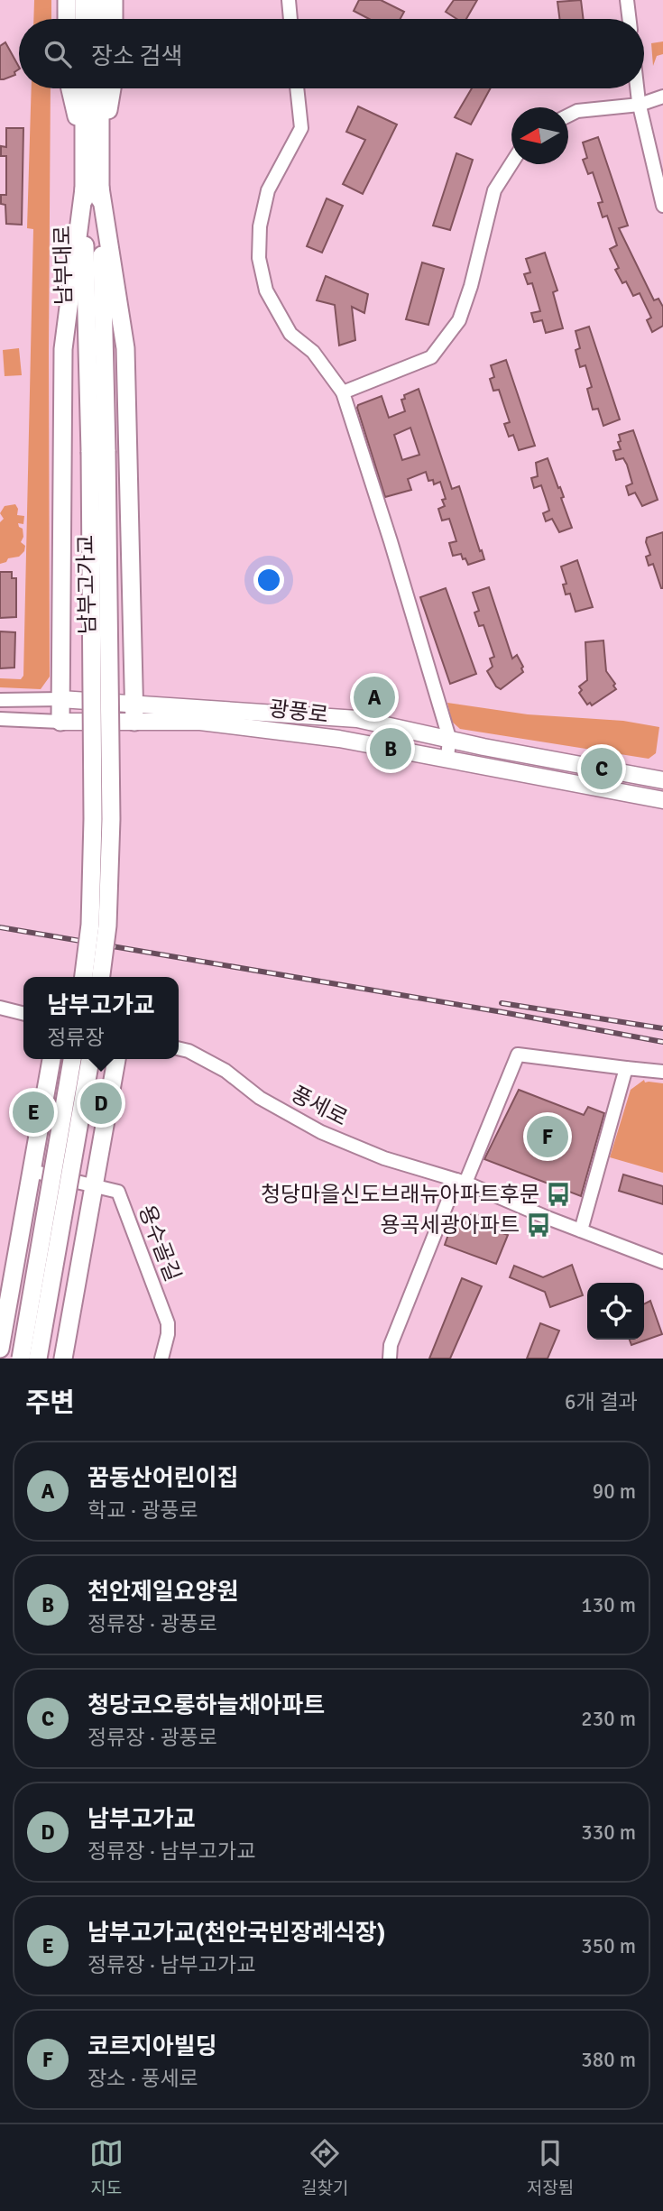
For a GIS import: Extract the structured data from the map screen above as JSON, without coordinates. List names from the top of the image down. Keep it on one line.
{"streets":{"highway":["남부대로","남부고가교"],"main road":["광풍로"],"street":["풍세로","용수골길"]},"crossings":[["남부대로","남부고가교"]],"places":{"bus stop":["청당마을신도브래뉴아파트후문","용곡세광아파트"]},"north":"left","page":{"search":"장소 검색","pins":["A","B","C","D","E","F"],"popup":["남부고가교","정류장"],"heading":["주변","6개 결과"],"list":[{"mark":"A","name":"꿈동산어린이집","note":"학교 · 광풍로","value":"90 m"},{"mark":"B","name":"천안제일요양원","note":"정류장 · 광풍로","value":"130 m"},{"mark":"C","name":"청당코오롱하늘채아파트","note":"정류장 · 광풍로","value":"230 m"},{"mark":"D","name":"남부고가교","note":"정류장 · 남부고가교","value":"330 m"},{"mark":"E","name":"남부고가교(천안국빈장례식장)","note":"정류장 · 남부고가교","value":"350 m"},{"mark":"F","name":"코르지아빌딩","note":"장소 · 풍세로","value":"380 m"}],"nav":["지도","길찾기","저장됨"]}}
